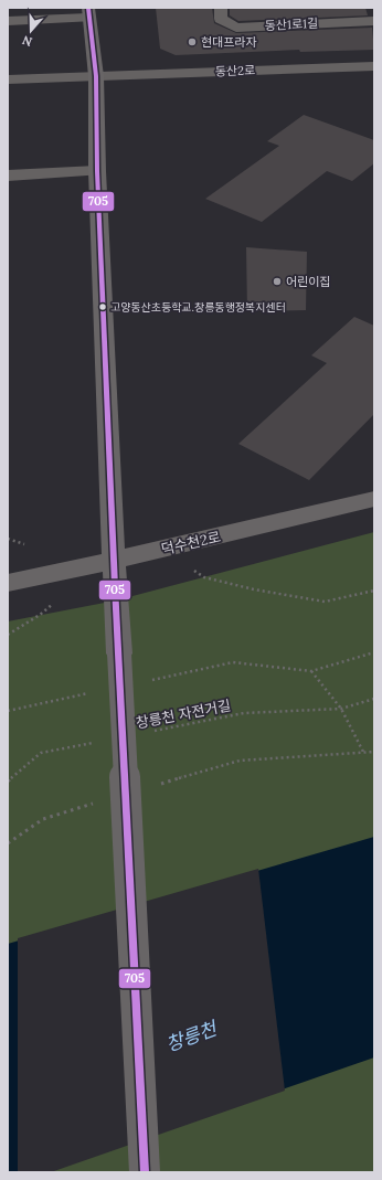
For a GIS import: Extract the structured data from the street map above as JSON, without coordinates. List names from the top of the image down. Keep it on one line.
{"streets":{"main road":["덕수천2로"],"street":["동산1로1길","동산2로"],"path":["창릉천 자전거길"]},"water":["창릉천"],"places":["현대프라자","어린이집","고양동산초등학교.창릉동행정복지센터"],"lines":["transit line 705"],"north":"bottom"}
